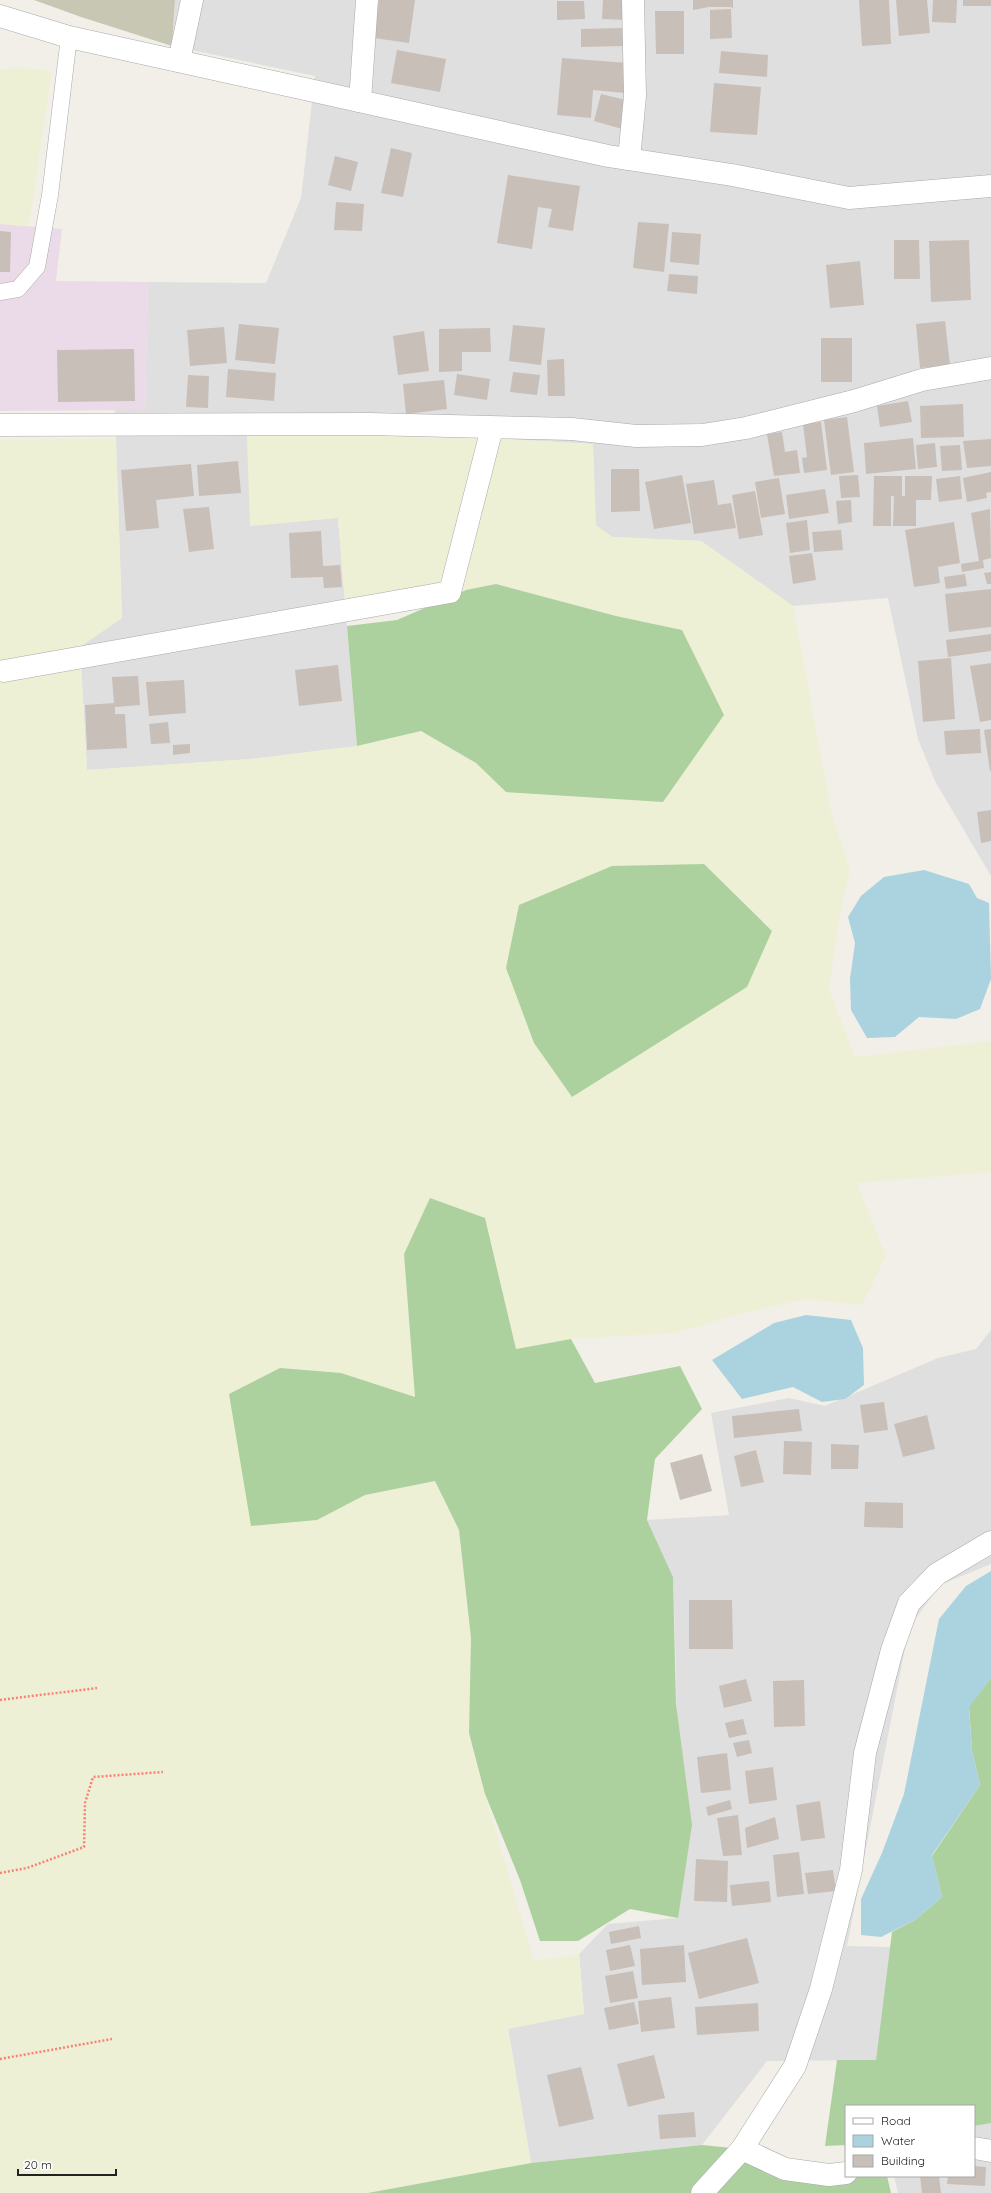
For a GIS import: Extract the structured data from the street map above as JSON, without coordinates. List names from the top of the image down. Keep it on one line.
{"legend":["Road","Water","Building"],"scale_bar":"20 m"}
